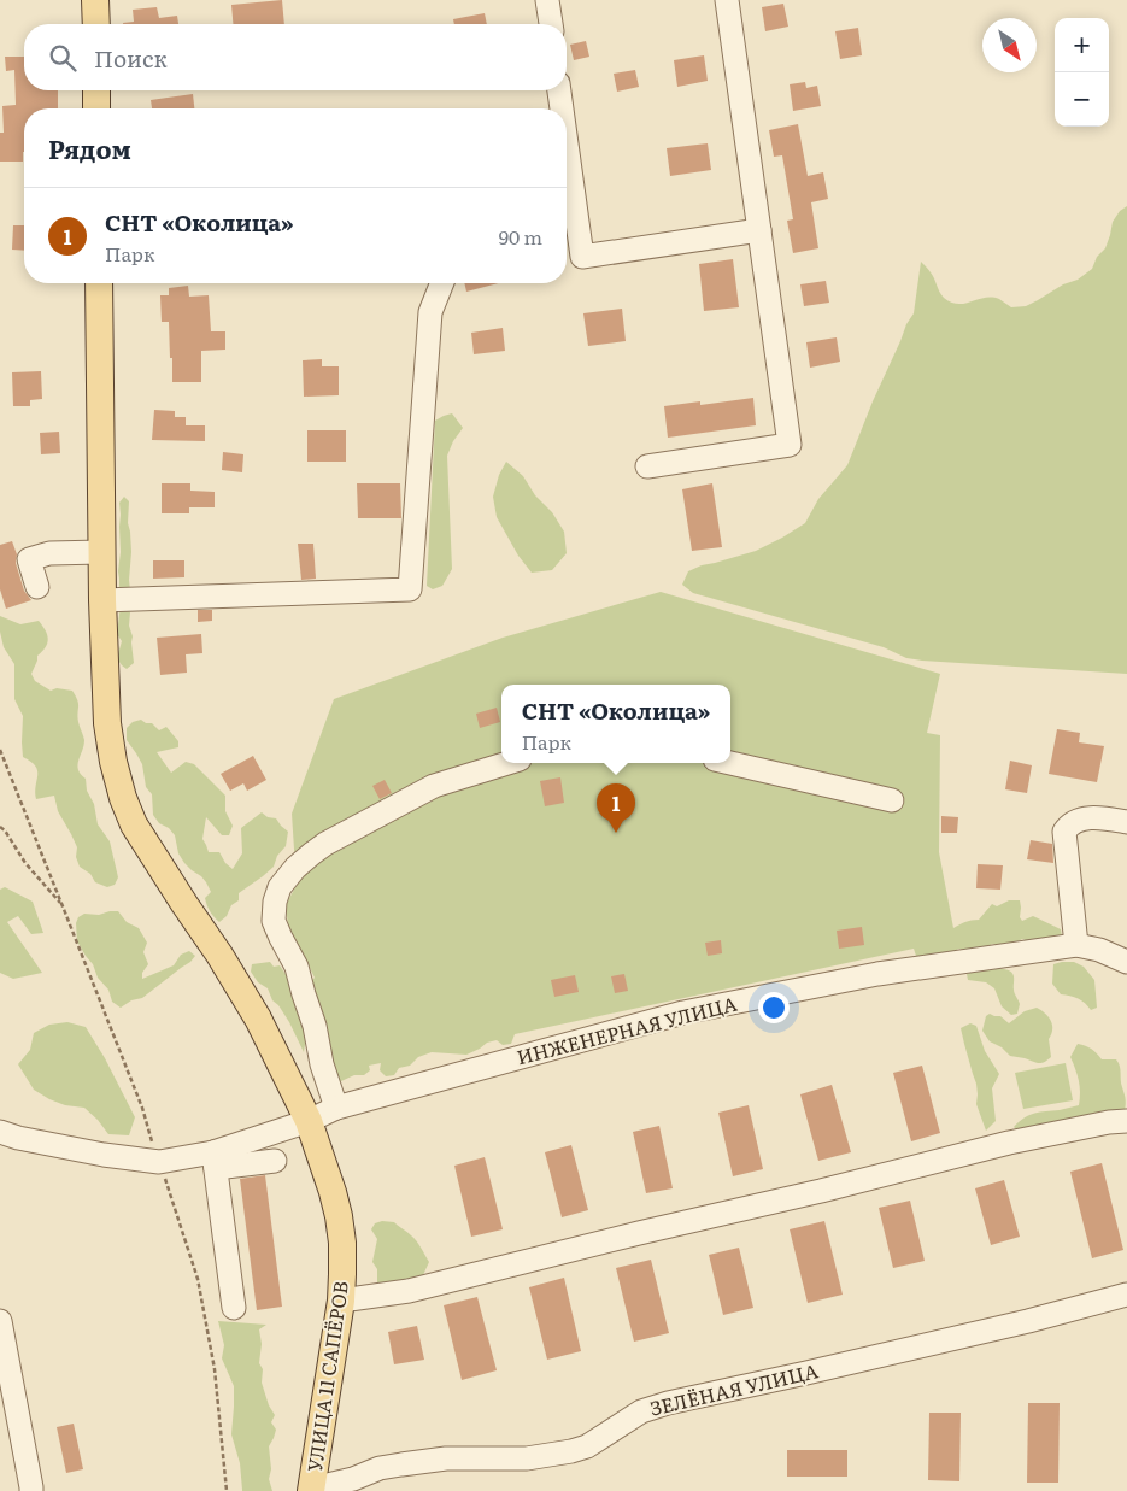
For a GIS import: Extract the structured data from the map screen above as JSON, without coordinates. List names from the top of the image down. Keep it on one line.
{"streets":{"main road":["УЛИЦА 11 САПЁРОВ"],"street":["ИНЖЕНЕРНАЯ УЛИЦА","ЗЕЛЁНАЯ УЛИЦА"]},"crossings":[["ИНЖЕНЕРНАЯ УЛИЦА","УЛИЦА 11 САПЁРОВ"],["УЛИЦА 11 САПЁРОВ","ЗЕЛЁНАЯ УЛИЦА"]],"north":"bottom right","page":{"map_buttons":["+","−"],"search":"Поиск","heading":"Рядом","list":[{"mark":"1","name":"СНТ «Околица»","note":"Парк","value":"90 m"}],"popup":["СНТ «Околица»","Парк"],"pins":"1"}}
